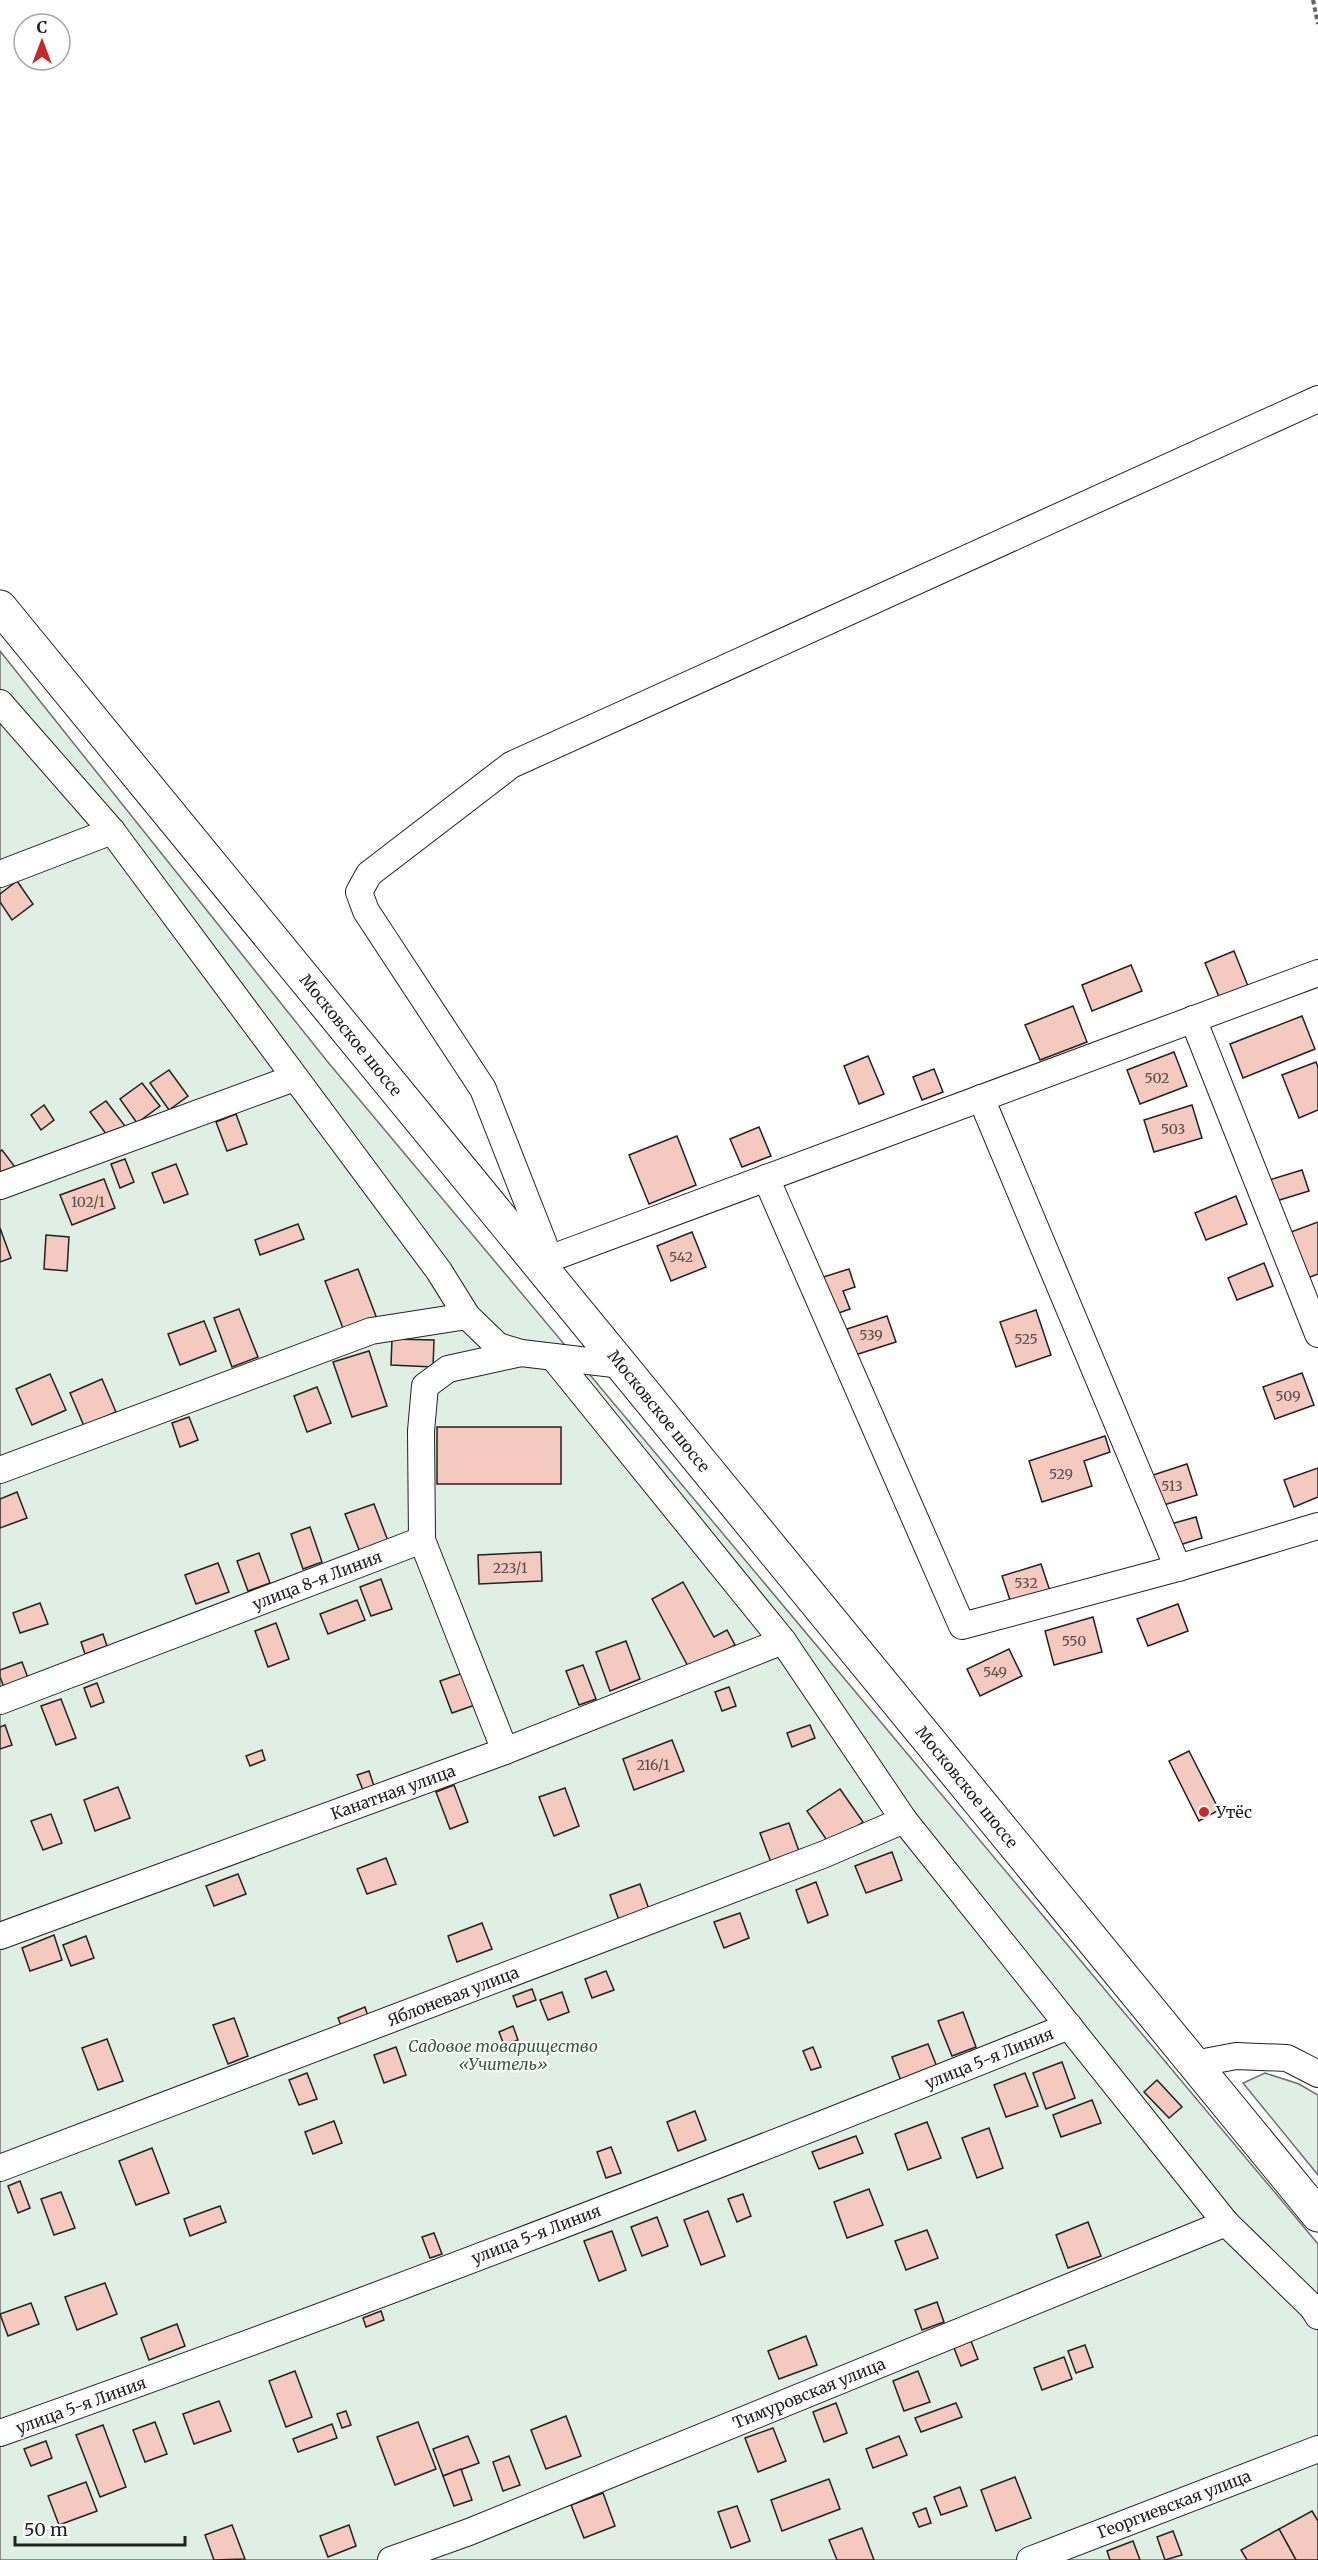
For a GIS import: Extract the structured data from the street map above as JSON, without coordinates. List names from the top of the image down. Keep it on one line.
{"streets":{"highway":["Московское шоссе"],"street":["улица 8-я Линия","Канатная улица","Яблоневая улица","улица 5-я Линия","Тимуровская улица","Георгиевская улица"]},"parks":["Садовое товарищество «Учитель»"],"places":["Утёс"],"house_numbers":["502","503","102/1","542","539","525","509","529","513","223/1","532","550","549","216/1"],"scale_bar":"50 m","north":"top"}
